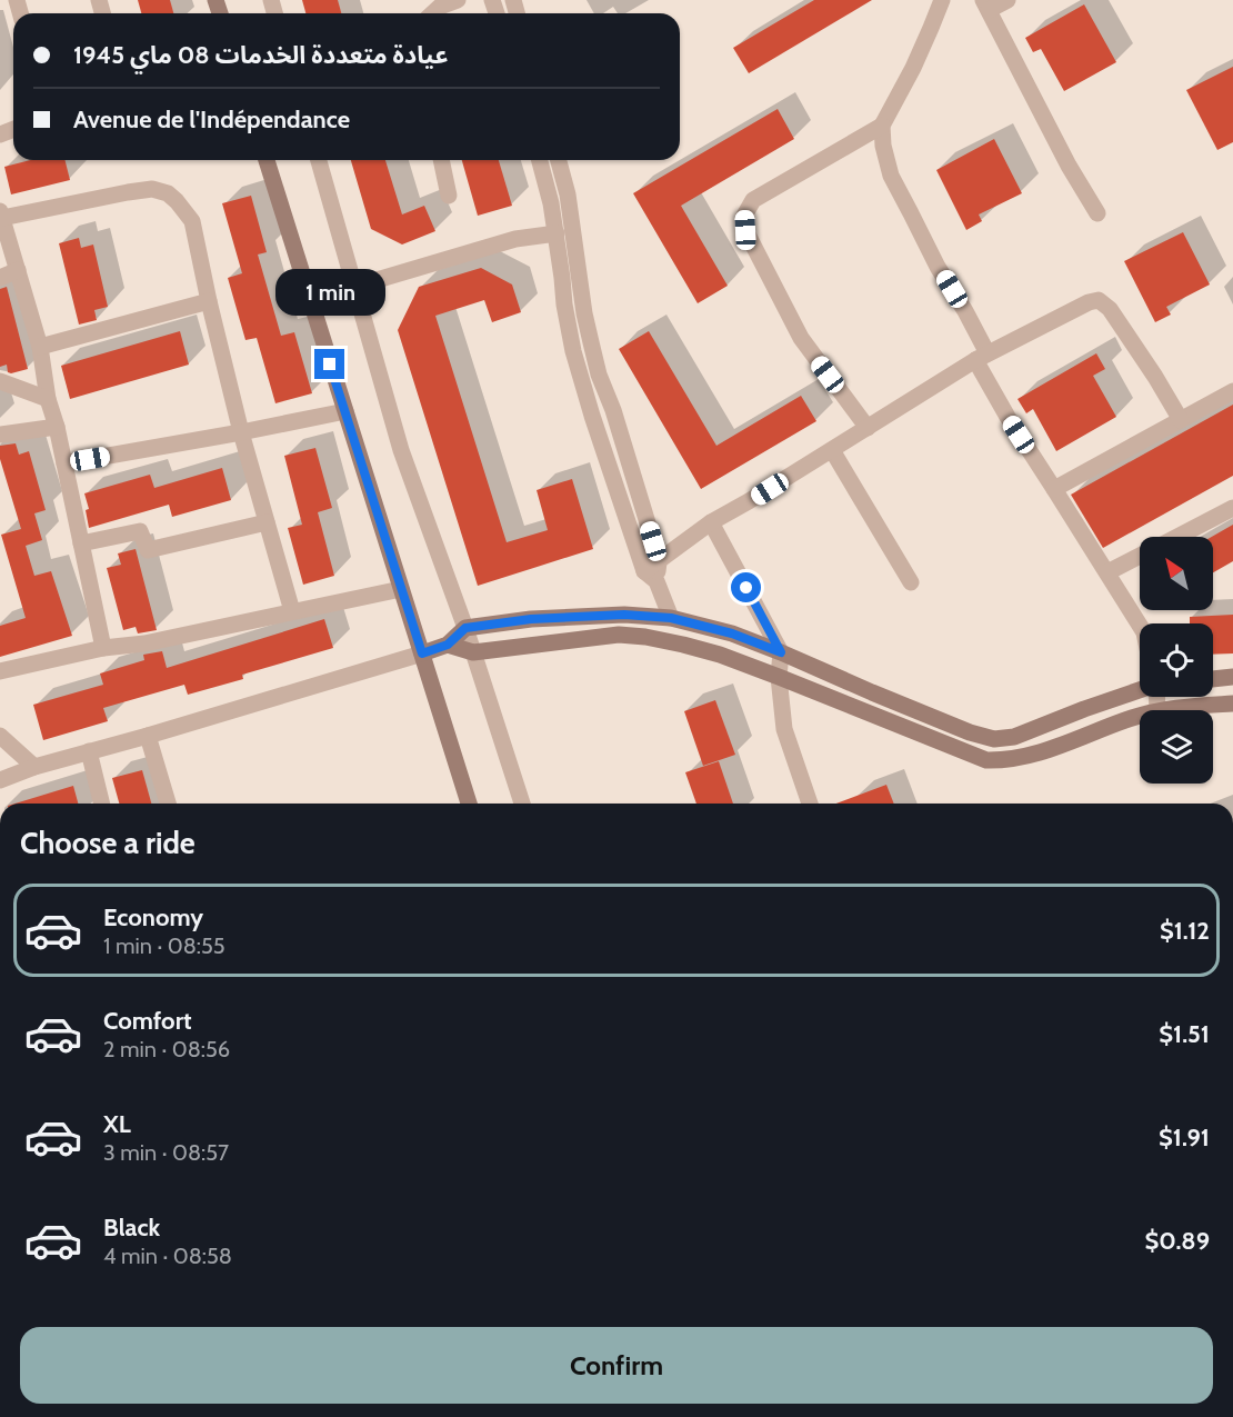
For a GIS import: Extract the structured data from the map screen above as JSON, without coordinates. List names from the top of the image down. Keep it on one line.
{"north":"top left","page":{"banner":["عيادة متعددة الخدمات 08 ماي 1945","Avenue de l'Indépendance"],"bubble":"1 min","heading":"Choose a ride","list":[{"name":"Economy","note":"1 min · 08:55","value":"$1.12"},{"name":"Comfort","note":"2 min · 08:56","value":"$1.51"},{"name":"XL","note":"3 min · 08:57","value":"$1.91"},{"name":"Black","note":"4 min · 08:58","value":"$0.89"}],"buttons":"Confirm"}}
